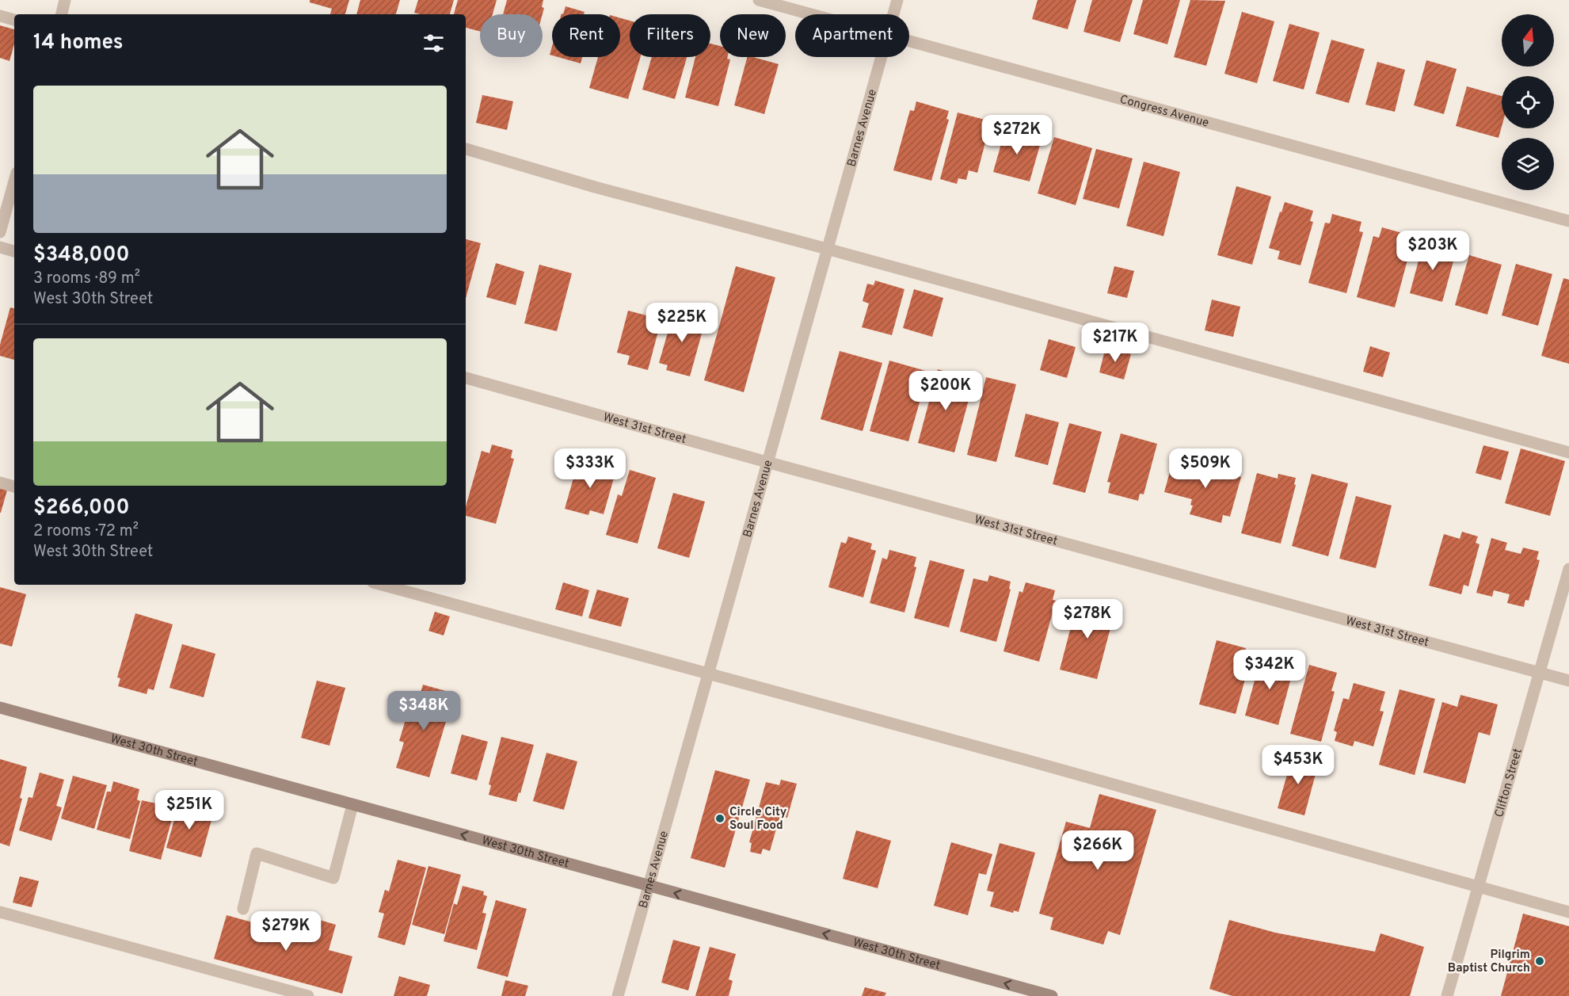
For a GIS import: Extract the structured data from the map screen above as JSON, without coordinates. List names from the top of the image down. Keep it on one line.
{"streets":{"main road":["West 30th Street"],"street":["Congress Avenue","Barnes Avenue","West 31st Street","Clifton Street"]},"crossings":[["Barnes Avenue","West 31st Street"],["Barnes Avenue","West 30th Street"],["West 31st Street","Clifton Street"]],"one_way":["West 30th Street"],"places":["Circle City Soul Food","Pilgrim Baptist Church"],"north":"top","page":{"chip":["Buy","Rent","Filters","New","Apartment"],"heading":"14 homes","list":[{"name":"$348,000","note":"3 rooms · 89 m² · West 30th Street"},{"name":"$266,000","note":"2 rooms · 72 m² · West 30th Street"}],"price":["$272K","$203K","$225K","$217K","$200K","$333K","$509K","$278K","$342K","$348K","$453K","$251K","$266K","$279K"]}}
